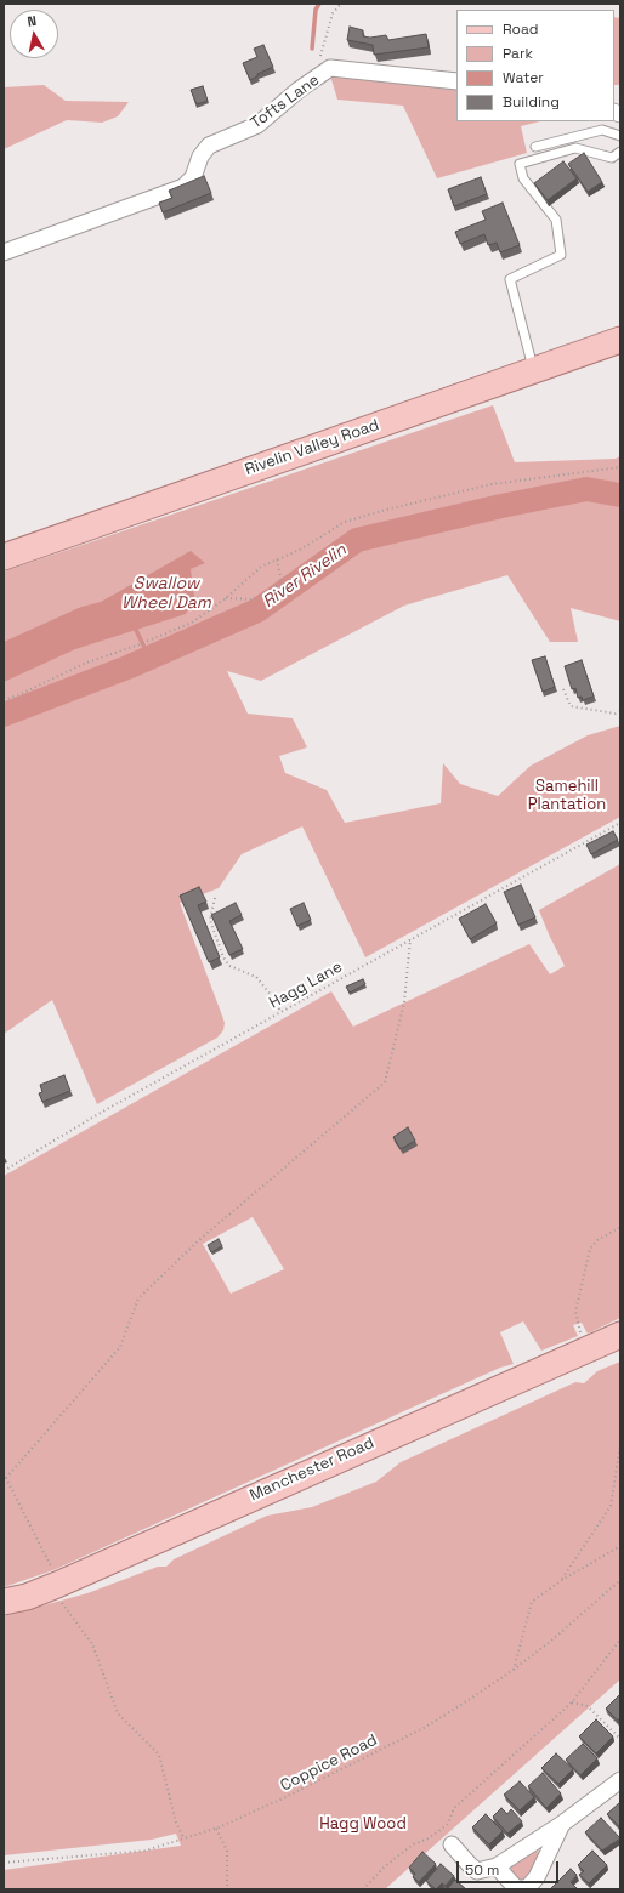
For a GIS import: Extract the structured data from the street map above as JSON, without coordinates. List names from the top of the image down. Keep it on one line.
{"streets":{"main road":["Rivelin Valley Road","Manchester Road"],"street":["Tofts Lane"],"path":["Hagg Lane","Coppice Road"]},"water":["River Rivelin","Swallow Wheel Dam"],"parks":["Samehill Plantation","Hagg Wood"],"legend":["Road","Park","Water","Building"],"scale_bar":"50 m","north":"top"}
